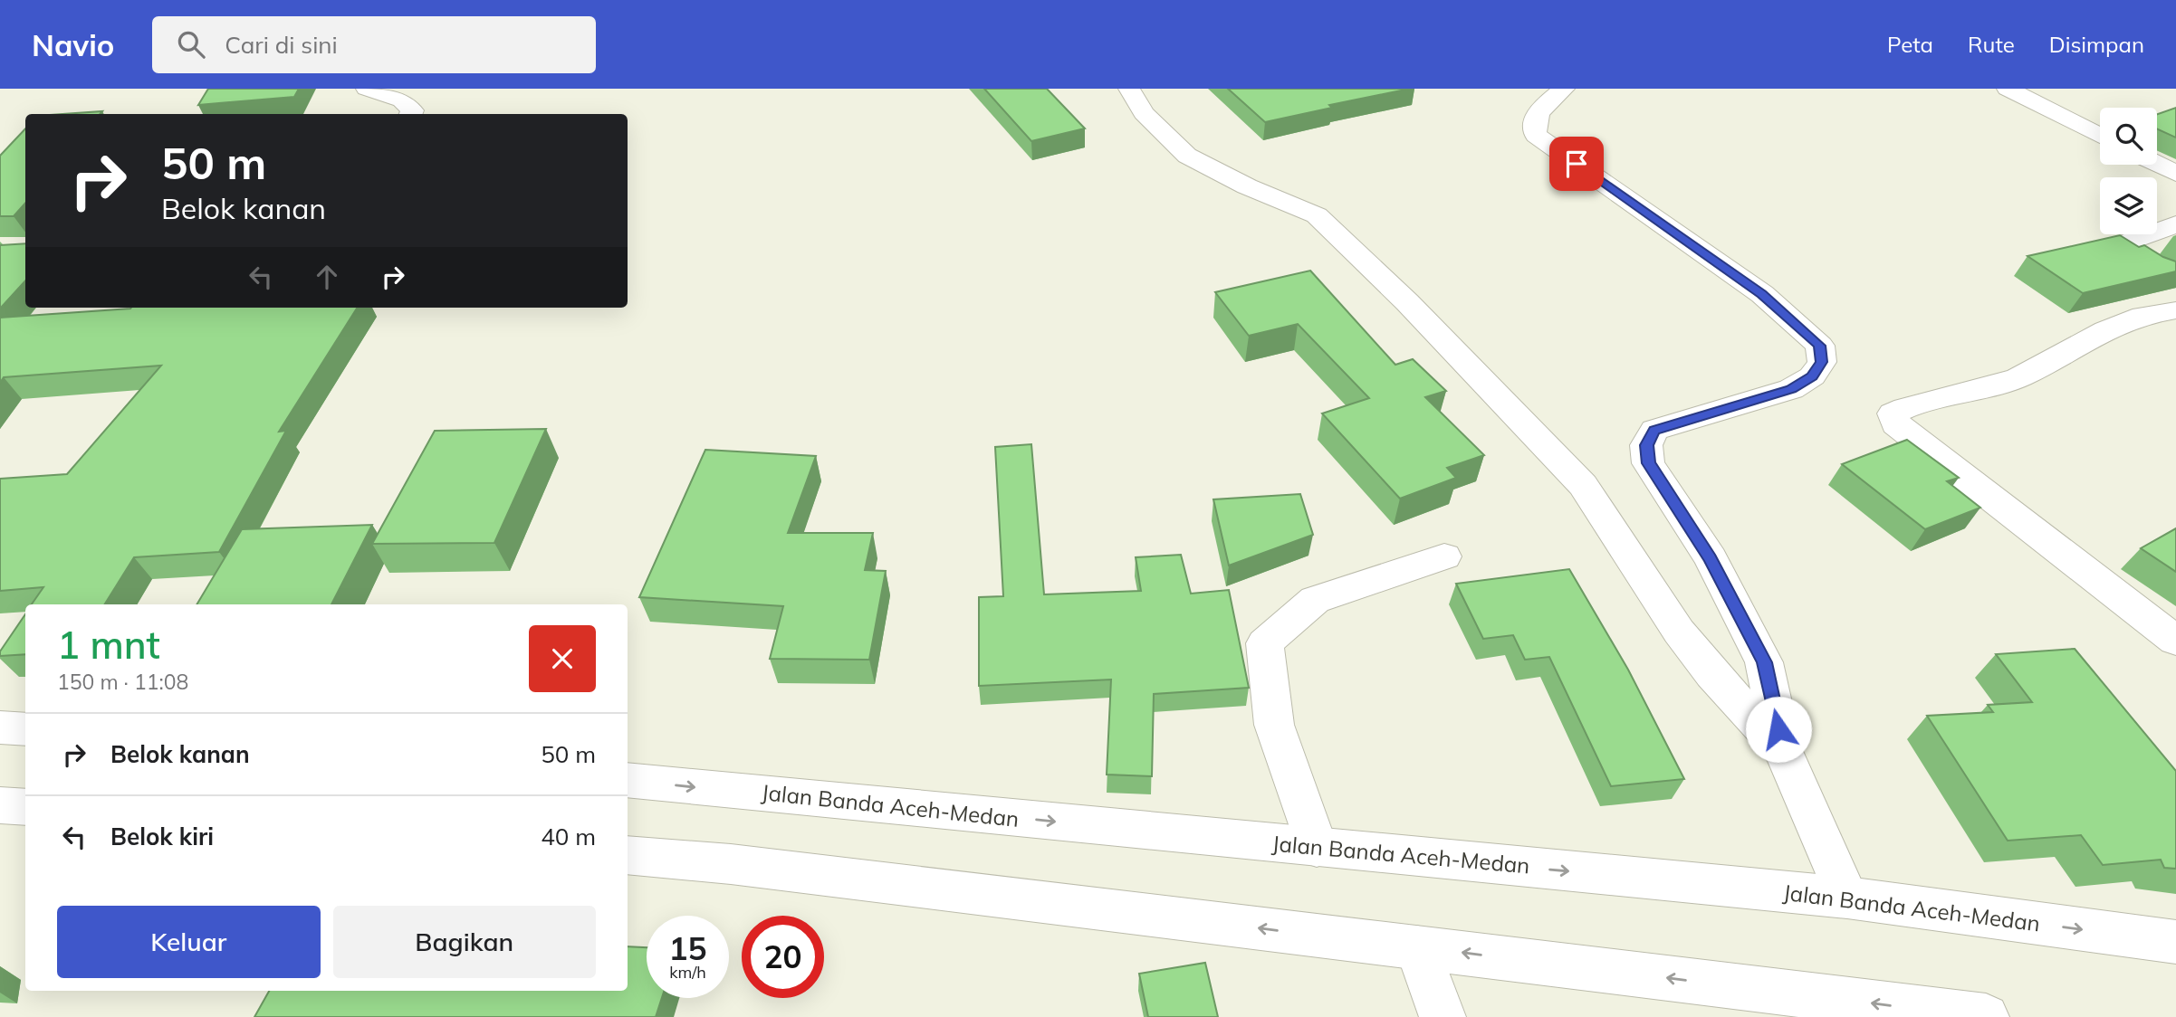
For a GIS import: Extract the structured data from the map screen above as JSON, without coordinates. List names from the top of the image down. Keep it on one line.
{"streets":{"main road":["Jalan Banda Aceh-Medan"]},"page":{"header":"Navio","search":"Cari di sini","nav":["Peta","Rute","Disimpan"],"turn":["50 m","Belok kanan"],"heading":["1 mnt","150 m · 11:08"],"list":[{"name":"Belok kanan","value":"50 m"},{"name":"Belok kiri","value":"40 m"}],"buttons":["Keluar","Bagikan"],"speed":"15 km/h","limit":"20"}}
